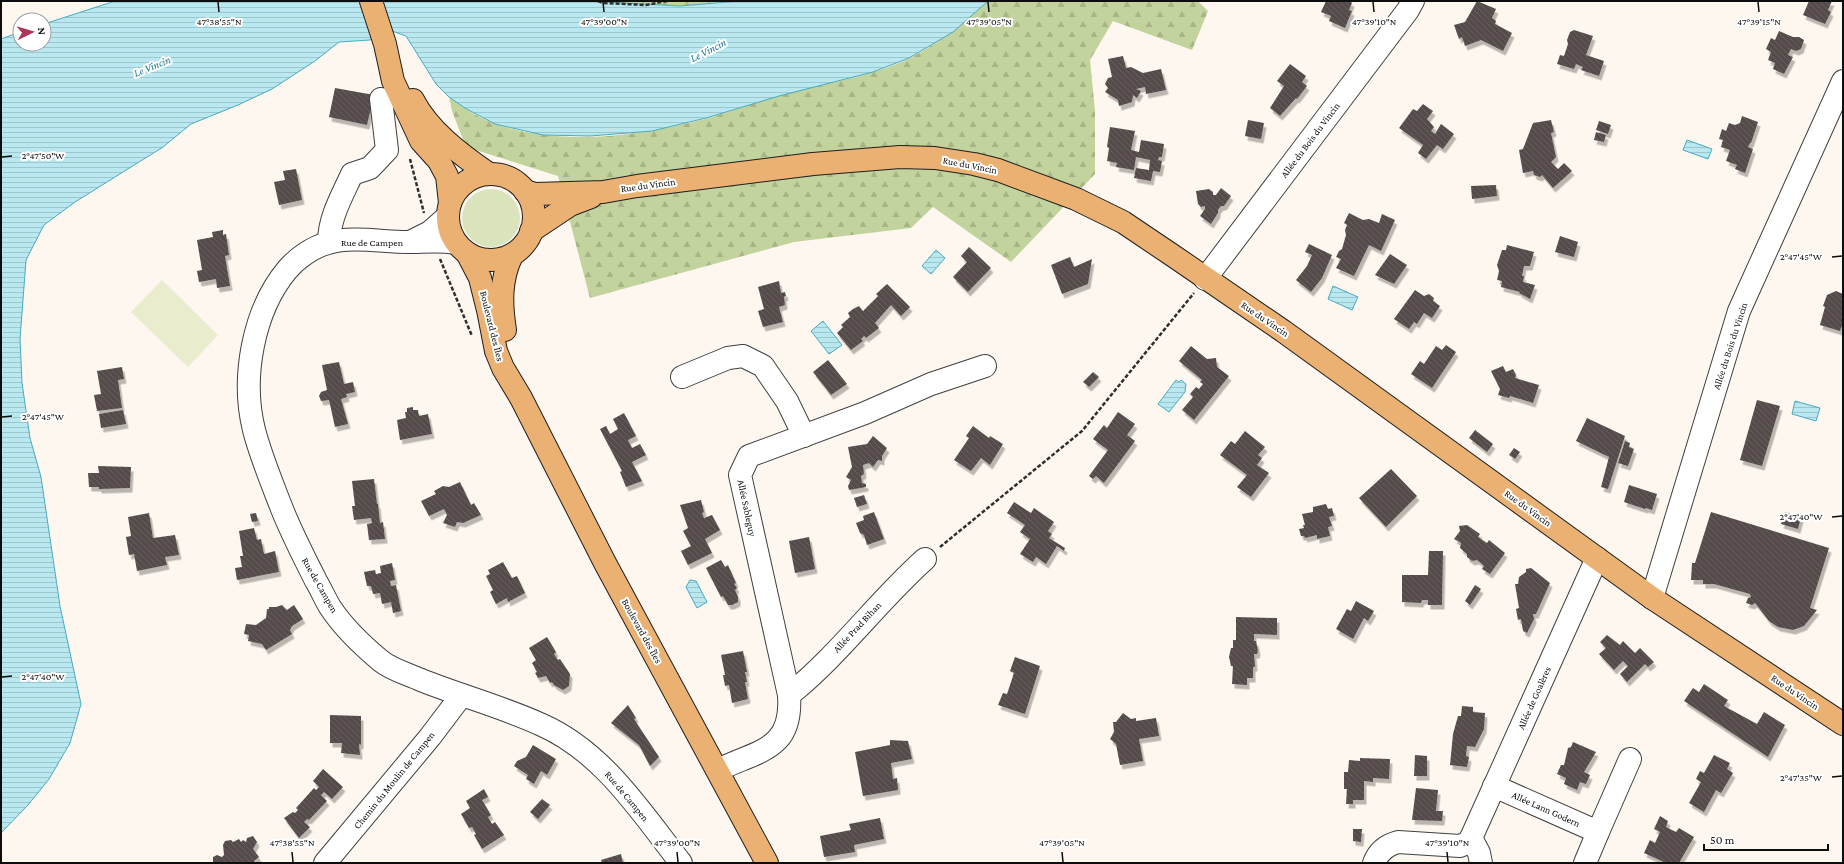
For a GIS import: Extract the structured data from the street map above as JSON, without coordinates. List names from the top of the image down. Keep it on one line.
{"streets":{"main road":["Rue du Vincin","Boulevard des Îles"],"street":["Allée du Bois du Vincin","Rue de Campen","Allée Sableguy","Allée Prad Bihan","Allée de Goalères","Chemin du Moulin de Campen","Allée Lann Godern"]},"crossings":[["Allée du Bois du Vincin","Rue du Vincin"],["Rue du Vincin","Rue de Campen"],["Rue du Vincin","Boulevard des Îles"],["Rue du Vincin","Allée de Goalères"],["Rue de Campen","Boulevard des Îles"],["Rue de Campen","Chemin du Moulin de Campen"],["Boulevard des Îles","Allée Sableguy"],["Allée Sableguy","Allée Prad Bihan"],["Allée de Goalères","Allée Lann Godern"]],"water":["Le Vincin"],"scale_bar":"50 m","north":"right","coordinates":["47°38'55\"N","47°39'00\"N","47°39'05\"N","47°39'10\"N","47°39'15\"N","2°47'50\"W","2°47'45\"W","2°47'40\"W","2°47'35\"W"]}
